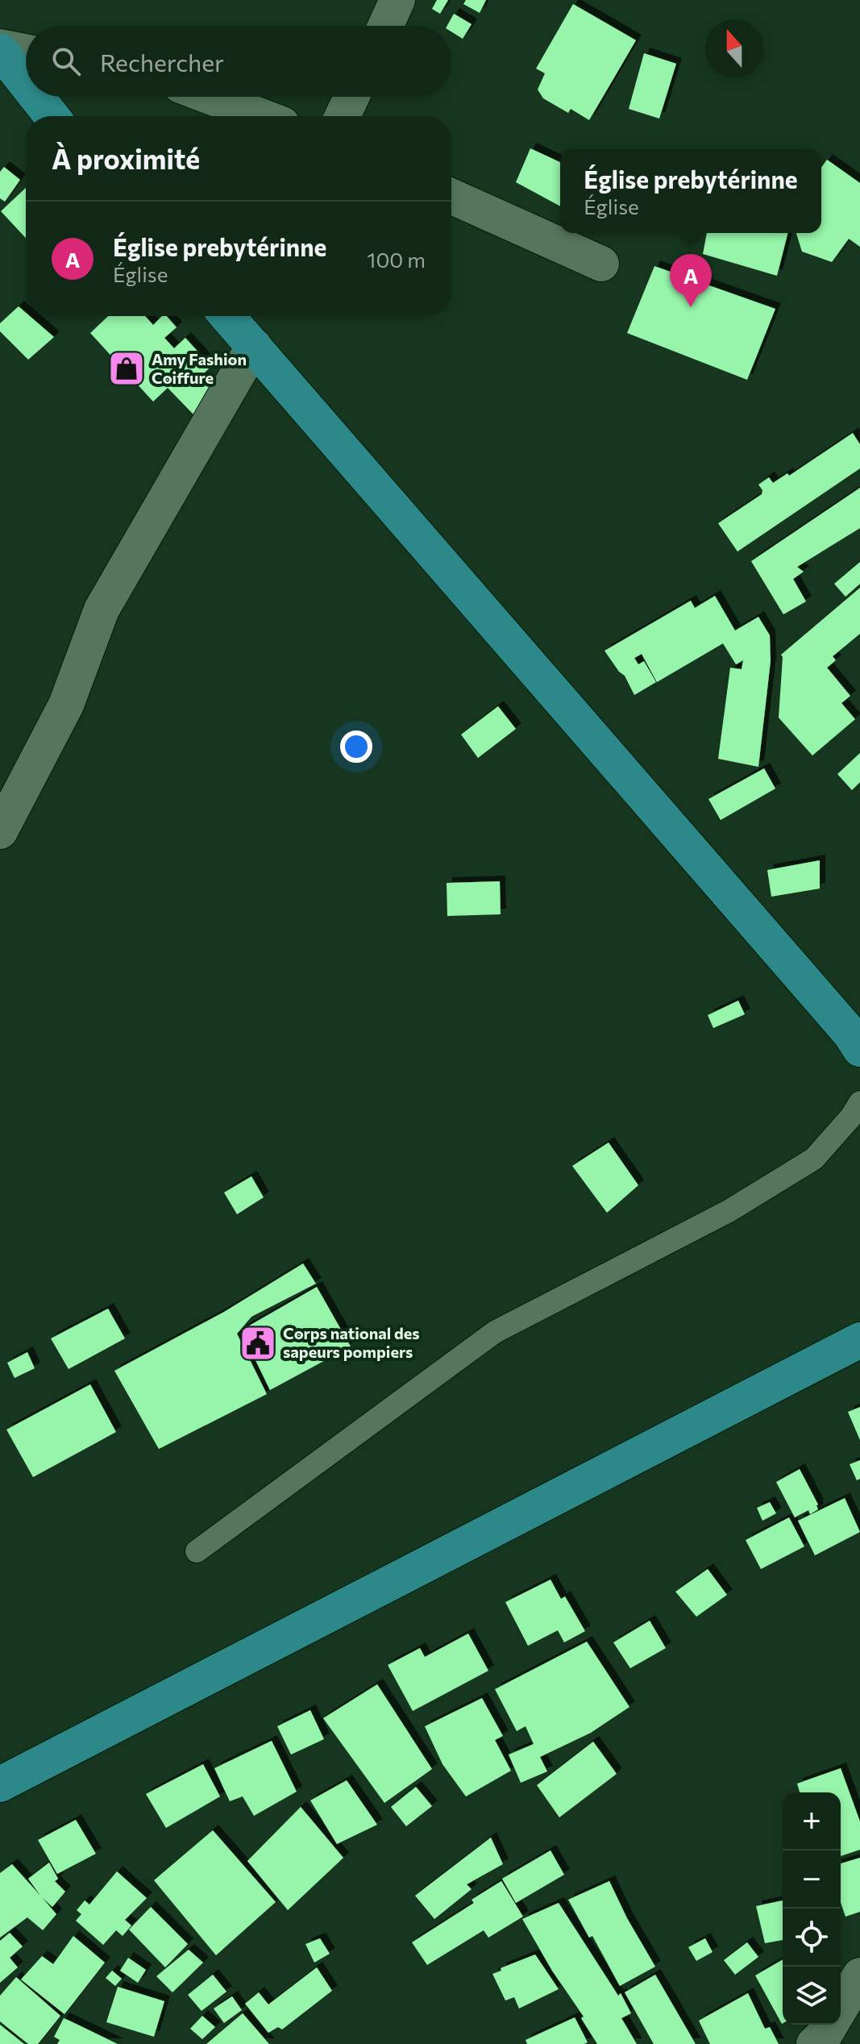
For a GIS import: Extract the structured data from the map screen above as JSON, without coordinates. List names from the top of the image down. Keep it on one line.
{"places":{"shop":["Amy Fashion Coiffure"],"public building":["Corps national des sapeurs pompiers"]},"north":"top","page":{"search":"Rechercher","heading":"À proximité","popup":["Église prebytérinne","Église"],"list":[{"mark":"A","name":"Église prebytérinne","note":"Église","value":"100 m"}],"pins":"A","map_buttons":["+","−"]}}
